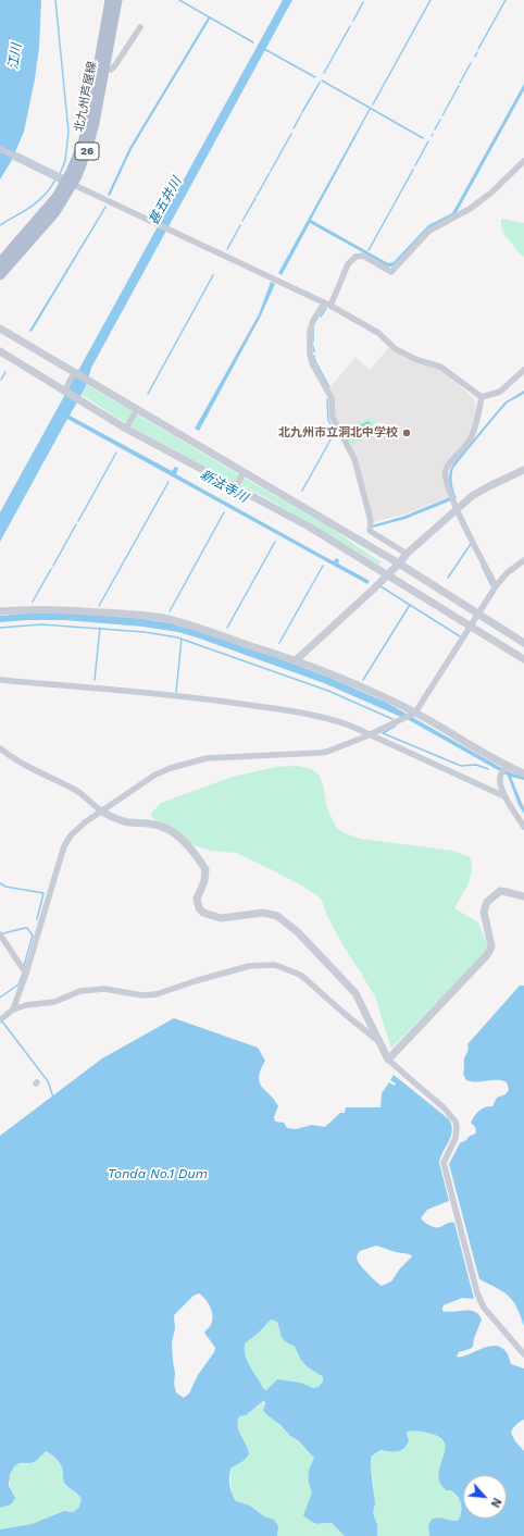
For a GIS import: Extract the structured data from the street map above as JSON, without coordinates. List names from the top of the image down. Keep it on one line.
{"streets":{"main road":["北九州芦屋線","26"]},"water":["江川","甚五井川","新法寺川","Tonda No.1 Dum"],"places":["北九州市立洞北中学校"],"north":"bottom right"}
